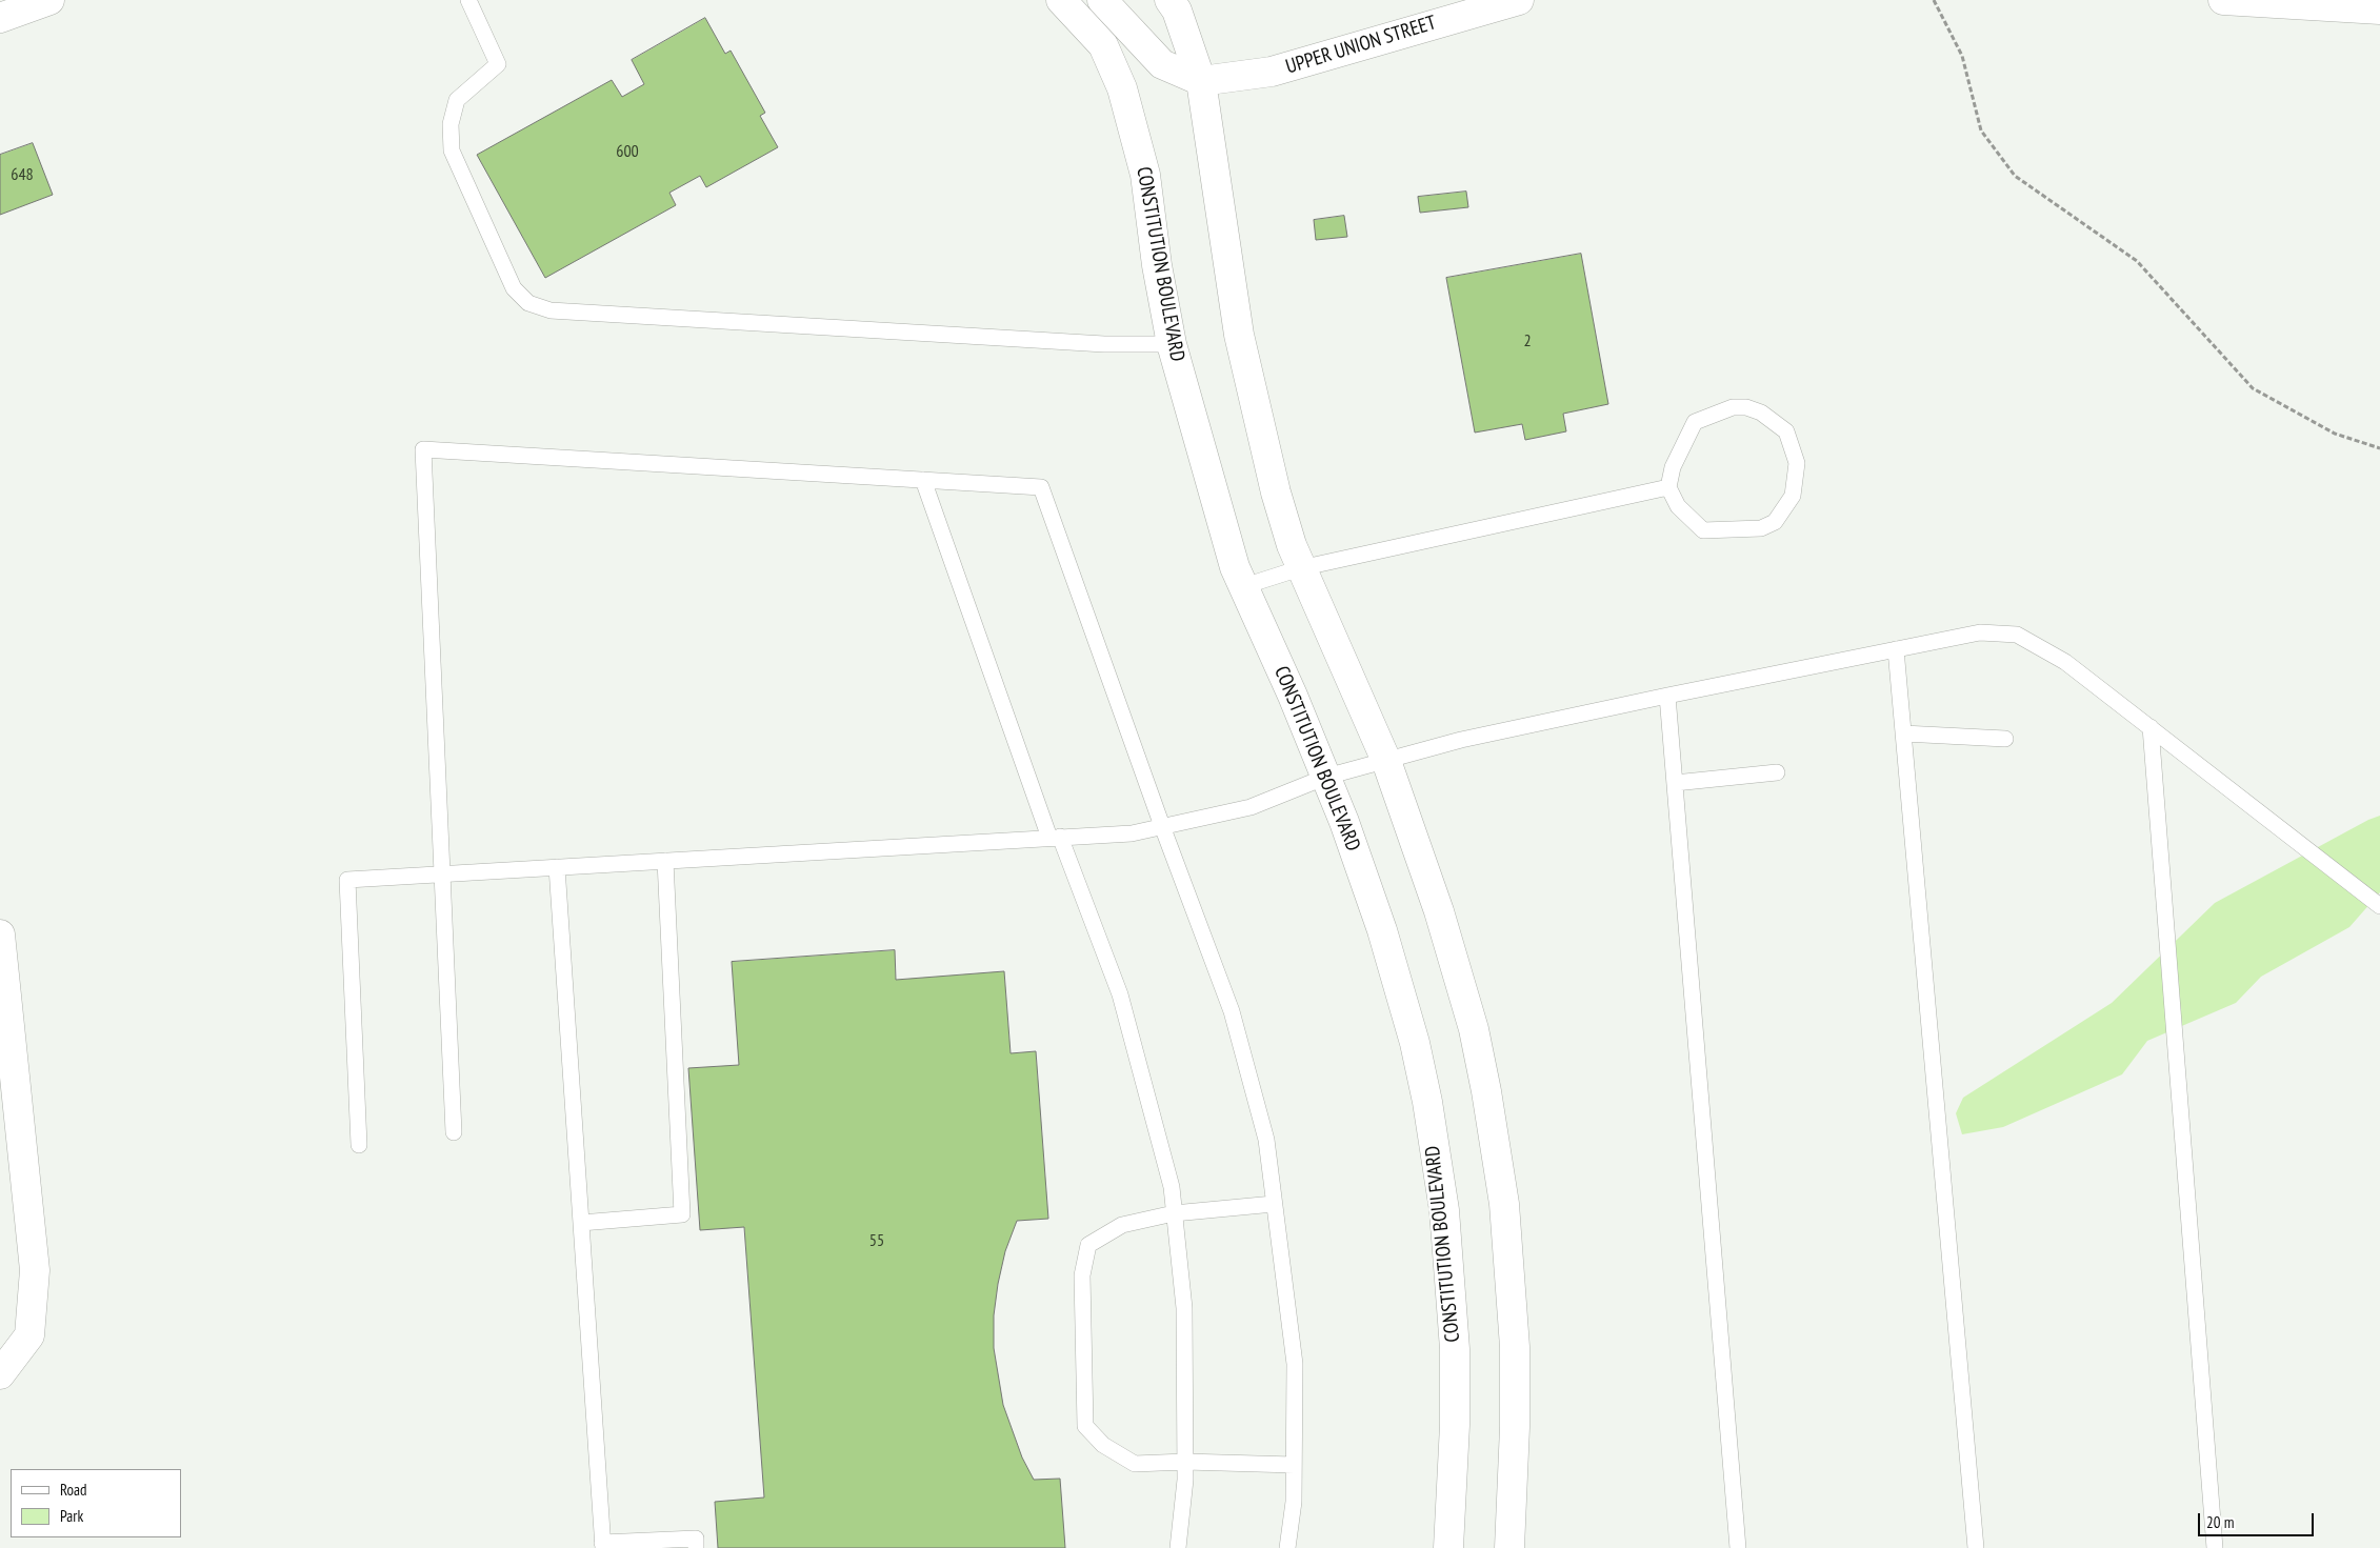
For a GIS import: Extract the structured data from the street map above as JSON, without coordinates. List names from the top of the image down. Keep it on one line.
{"streets":{"street":["UPPER UNION STREET","CONSTITUTION BOULEVARD"]},"house_numbers":["600","648","2","55"],"legend":["Road","Park"],"scale_bar":"20 m"}
